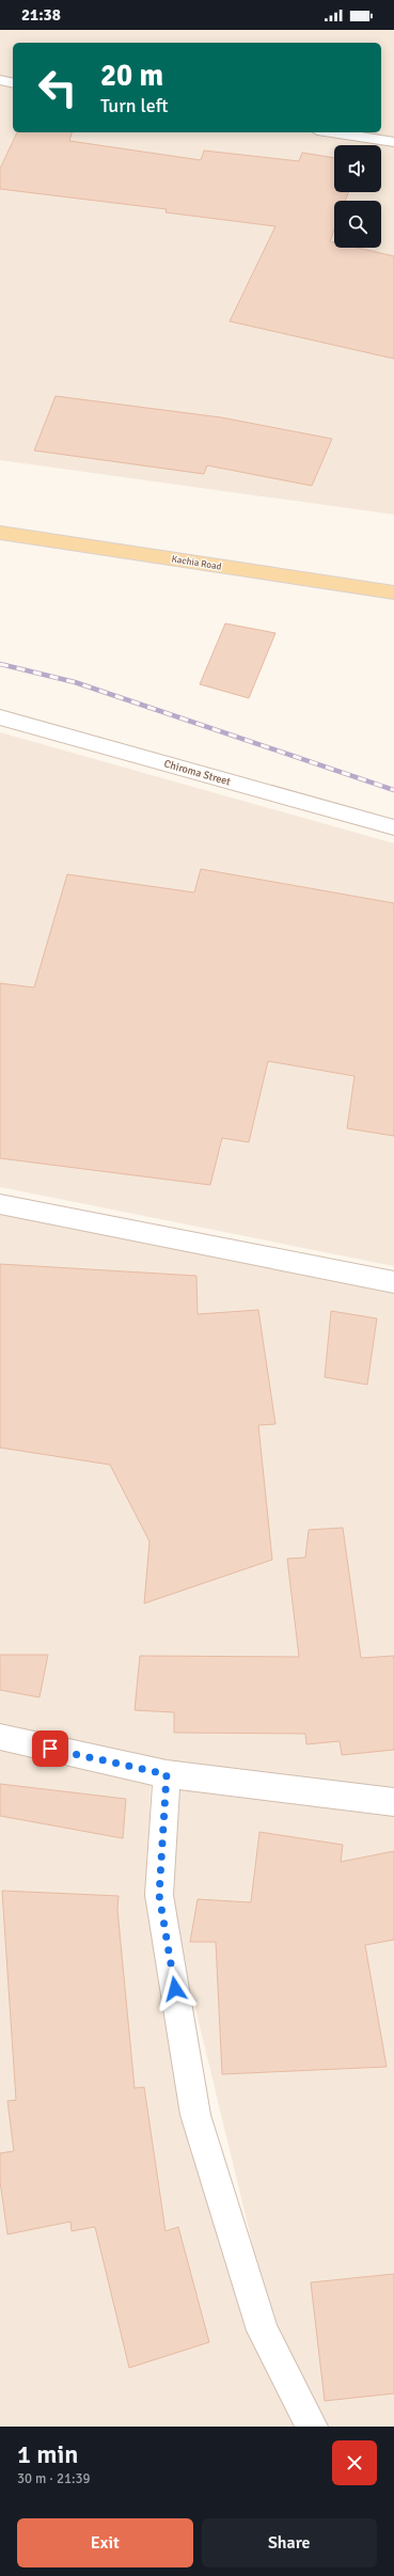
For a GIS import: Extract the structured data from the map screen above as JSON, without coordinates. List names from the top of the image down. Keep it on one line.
{"streets":{"main road":["Kachia Road"],"street":["Chiroma Street"]},"page":{"status":"21:38","turn":["20 m","Turn left"],"heading":["1 min","30 m · 21:39"],"buttons":["Exit","Share"]}}
